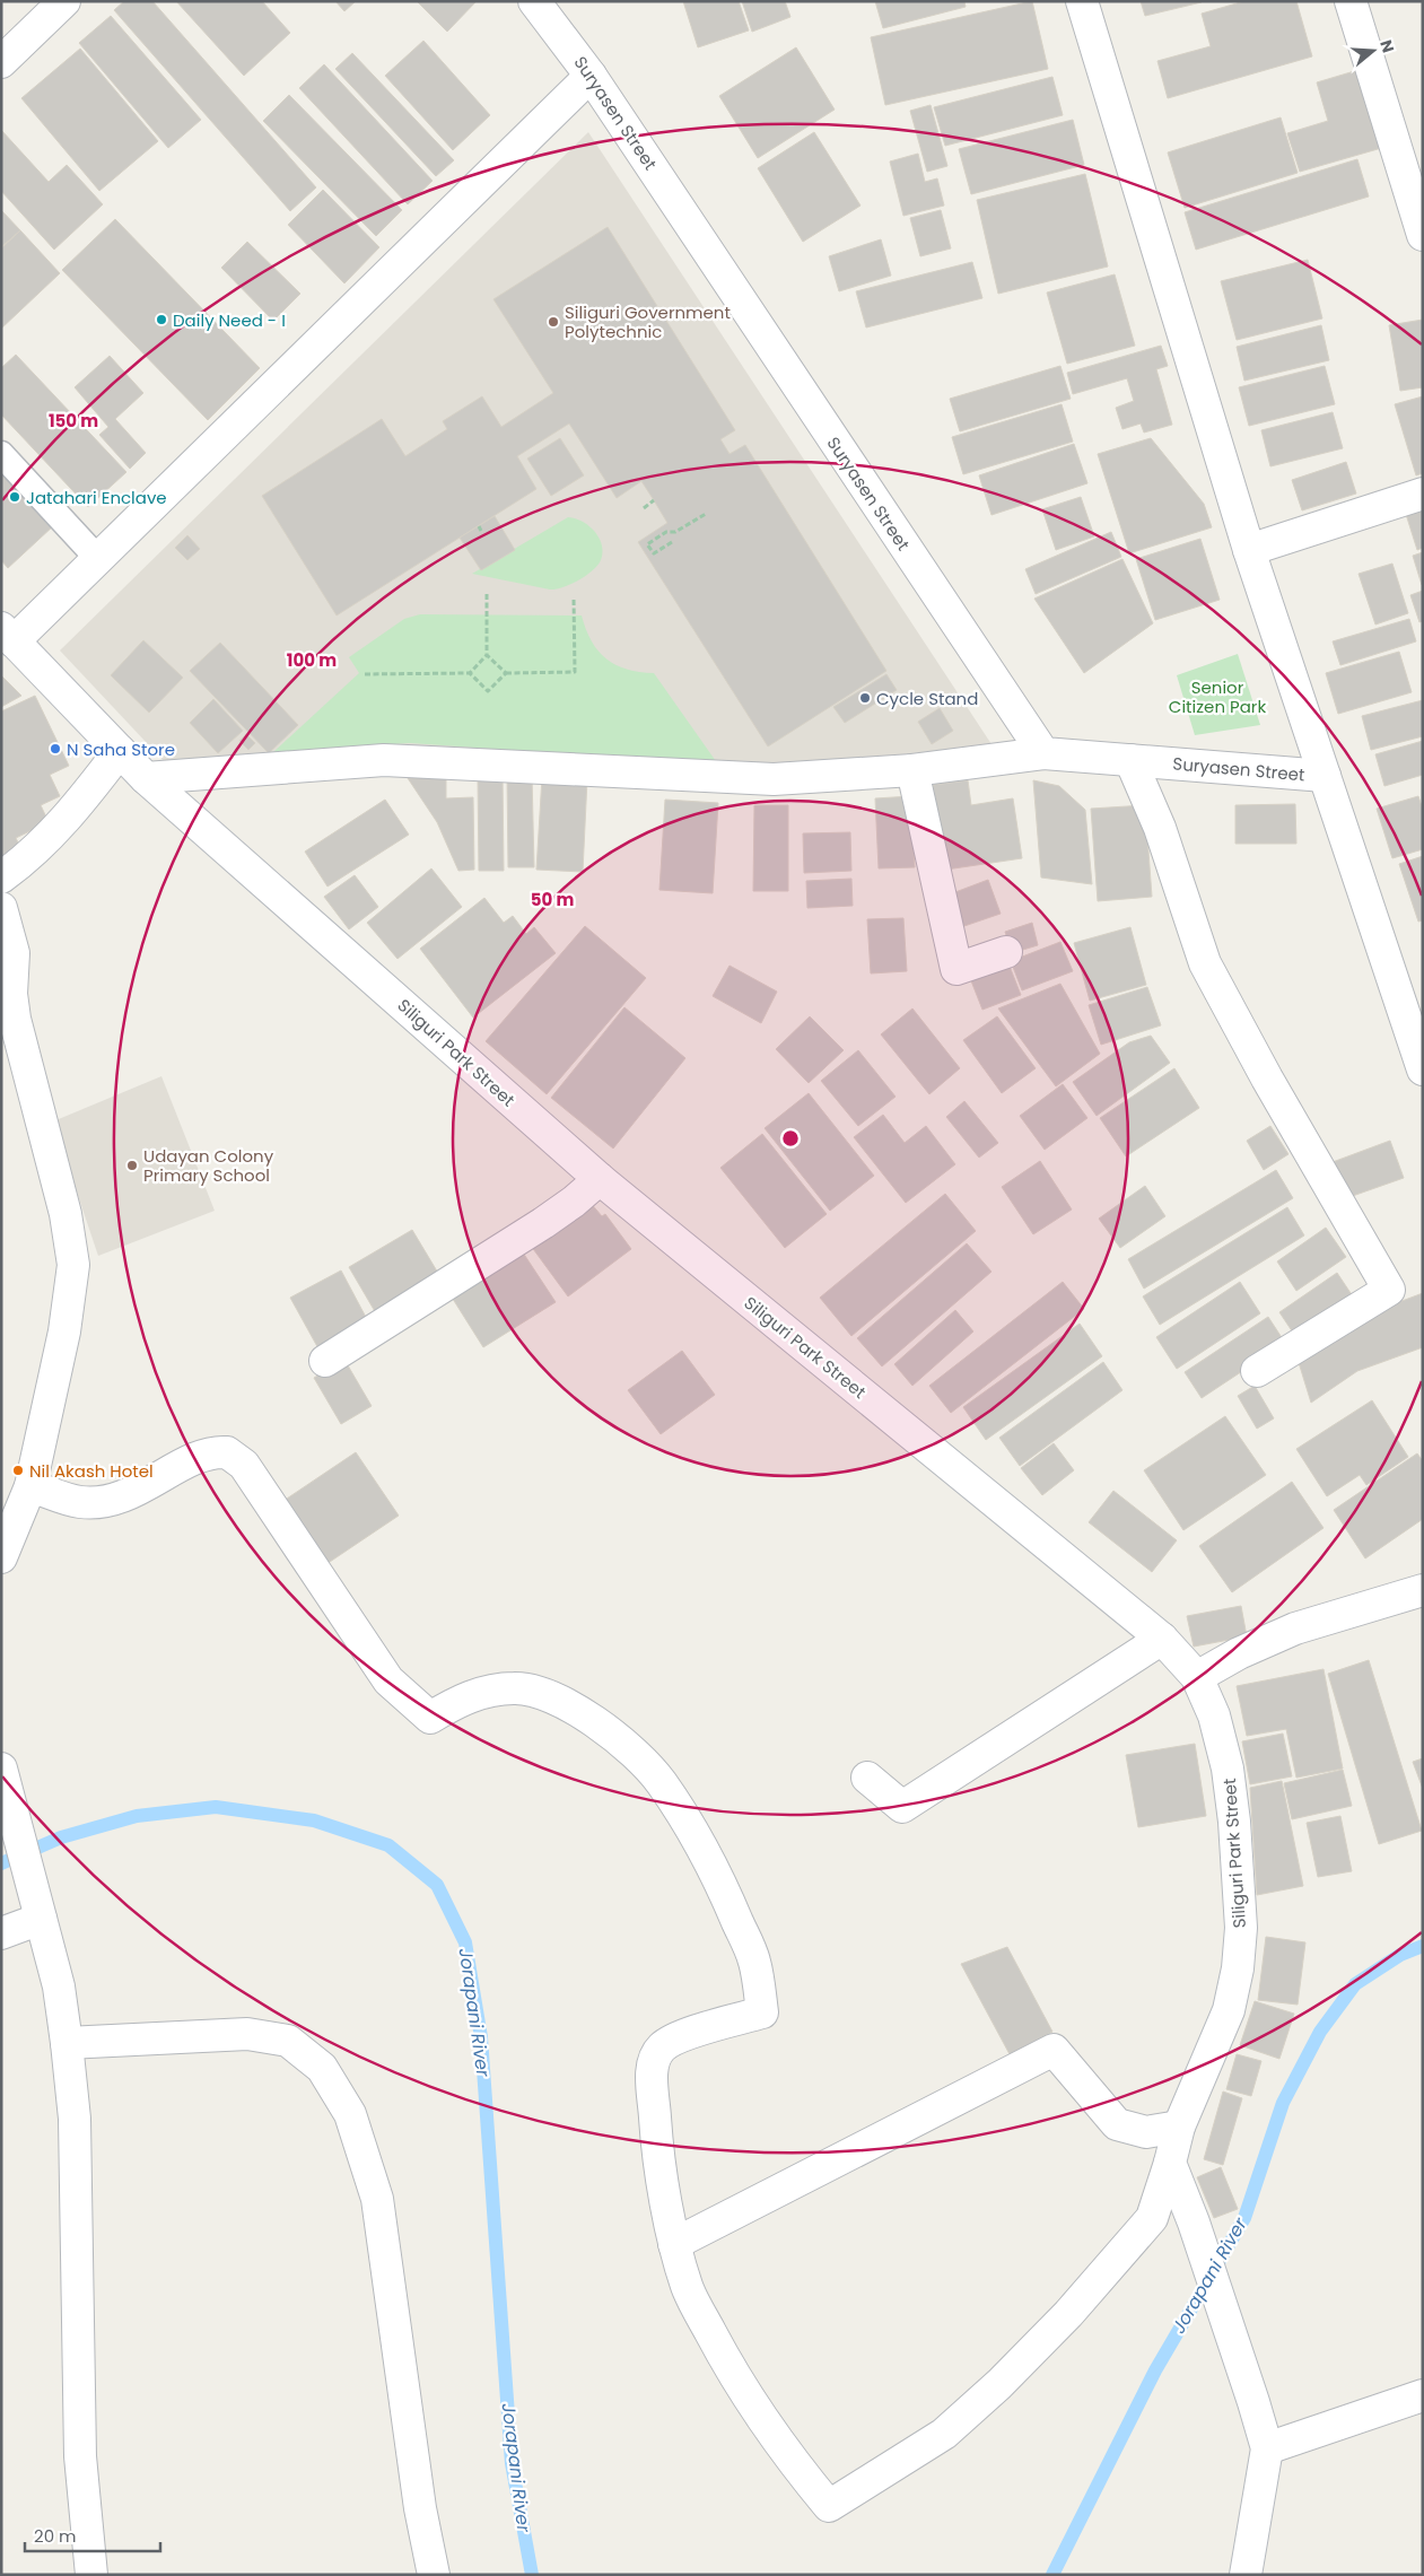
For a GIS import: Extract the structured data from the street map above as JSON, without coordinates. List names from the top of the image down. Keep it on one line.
{"streets":{"street":["Suryasen Street","Siliguri Park Street"]},"water":["Jorapani River"],"parks":["Senior Citizen Park"],"places":["Daily Need - I","Siliguri Government Polytechnic","Jatahari Enclave","Cycle Stand","N Saha Store","Udayan Colony Primary School","Nil Akash Hotel"],"scale_bar":"20 m","north":"right","rings":["150 m","100 m","50 m"]}
